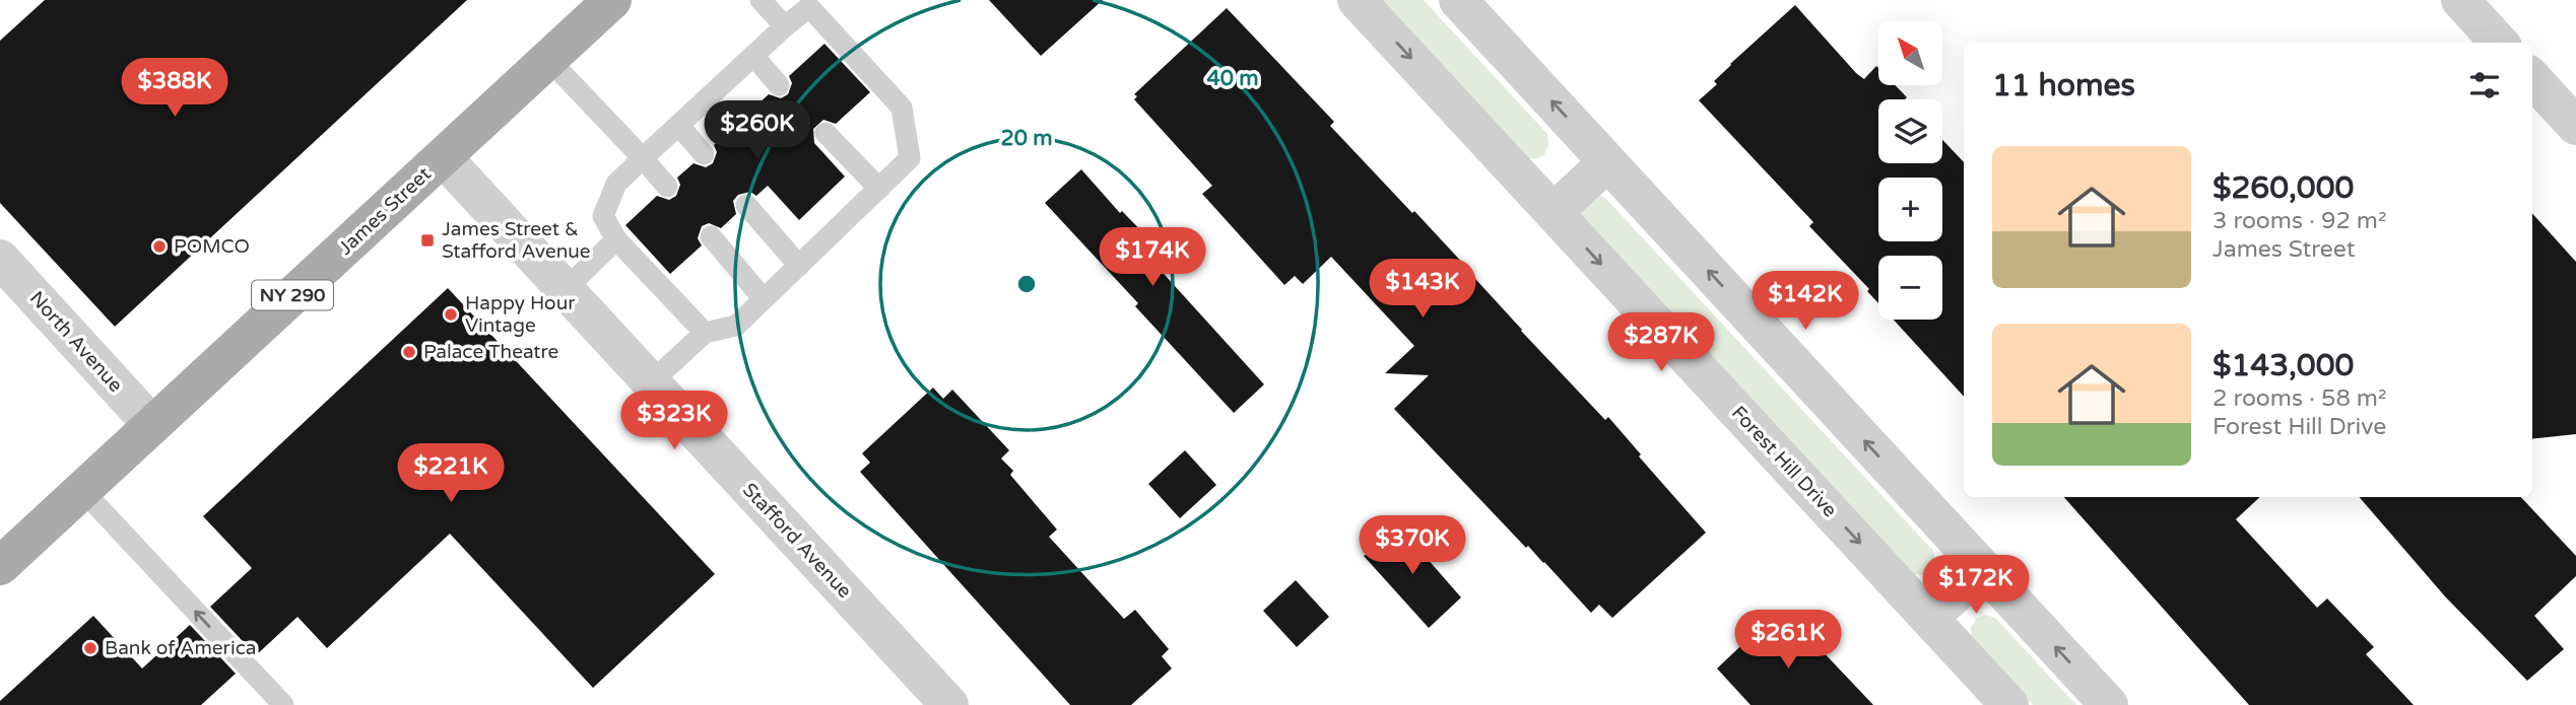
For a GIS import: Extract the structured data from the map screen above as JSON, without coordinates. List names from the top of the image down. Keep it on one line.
{"streets":{"main road":["James Street","NY 290"],"street":["North Avenue","Forest Hill Drive","Stafford Avenue"]},"crossings":[["James Street","North Avenue"],["James Street","Stafford Avenue"]],"places":{"transit":["James Street & Stafford Avenue"],"other":["POMCO","Happy Hour Vintage","Palace Theatre","Bank of America"]},"north":"top left","page":{"map_buttons":["+","−"],"heading":"11 homes","price":["$388K","$260K","$174K","$143K","$142K","$287K","$323K","$221K","$370K","$172K","$261K"],"list":[{"name":"$260,000","note":"3 rooms · 92 m² · James Street"},{"name":"$143,000","note":"2 rooms · 58 m² · Forest Hill Drive"}]},"rings":["40 m","20 m"]}
